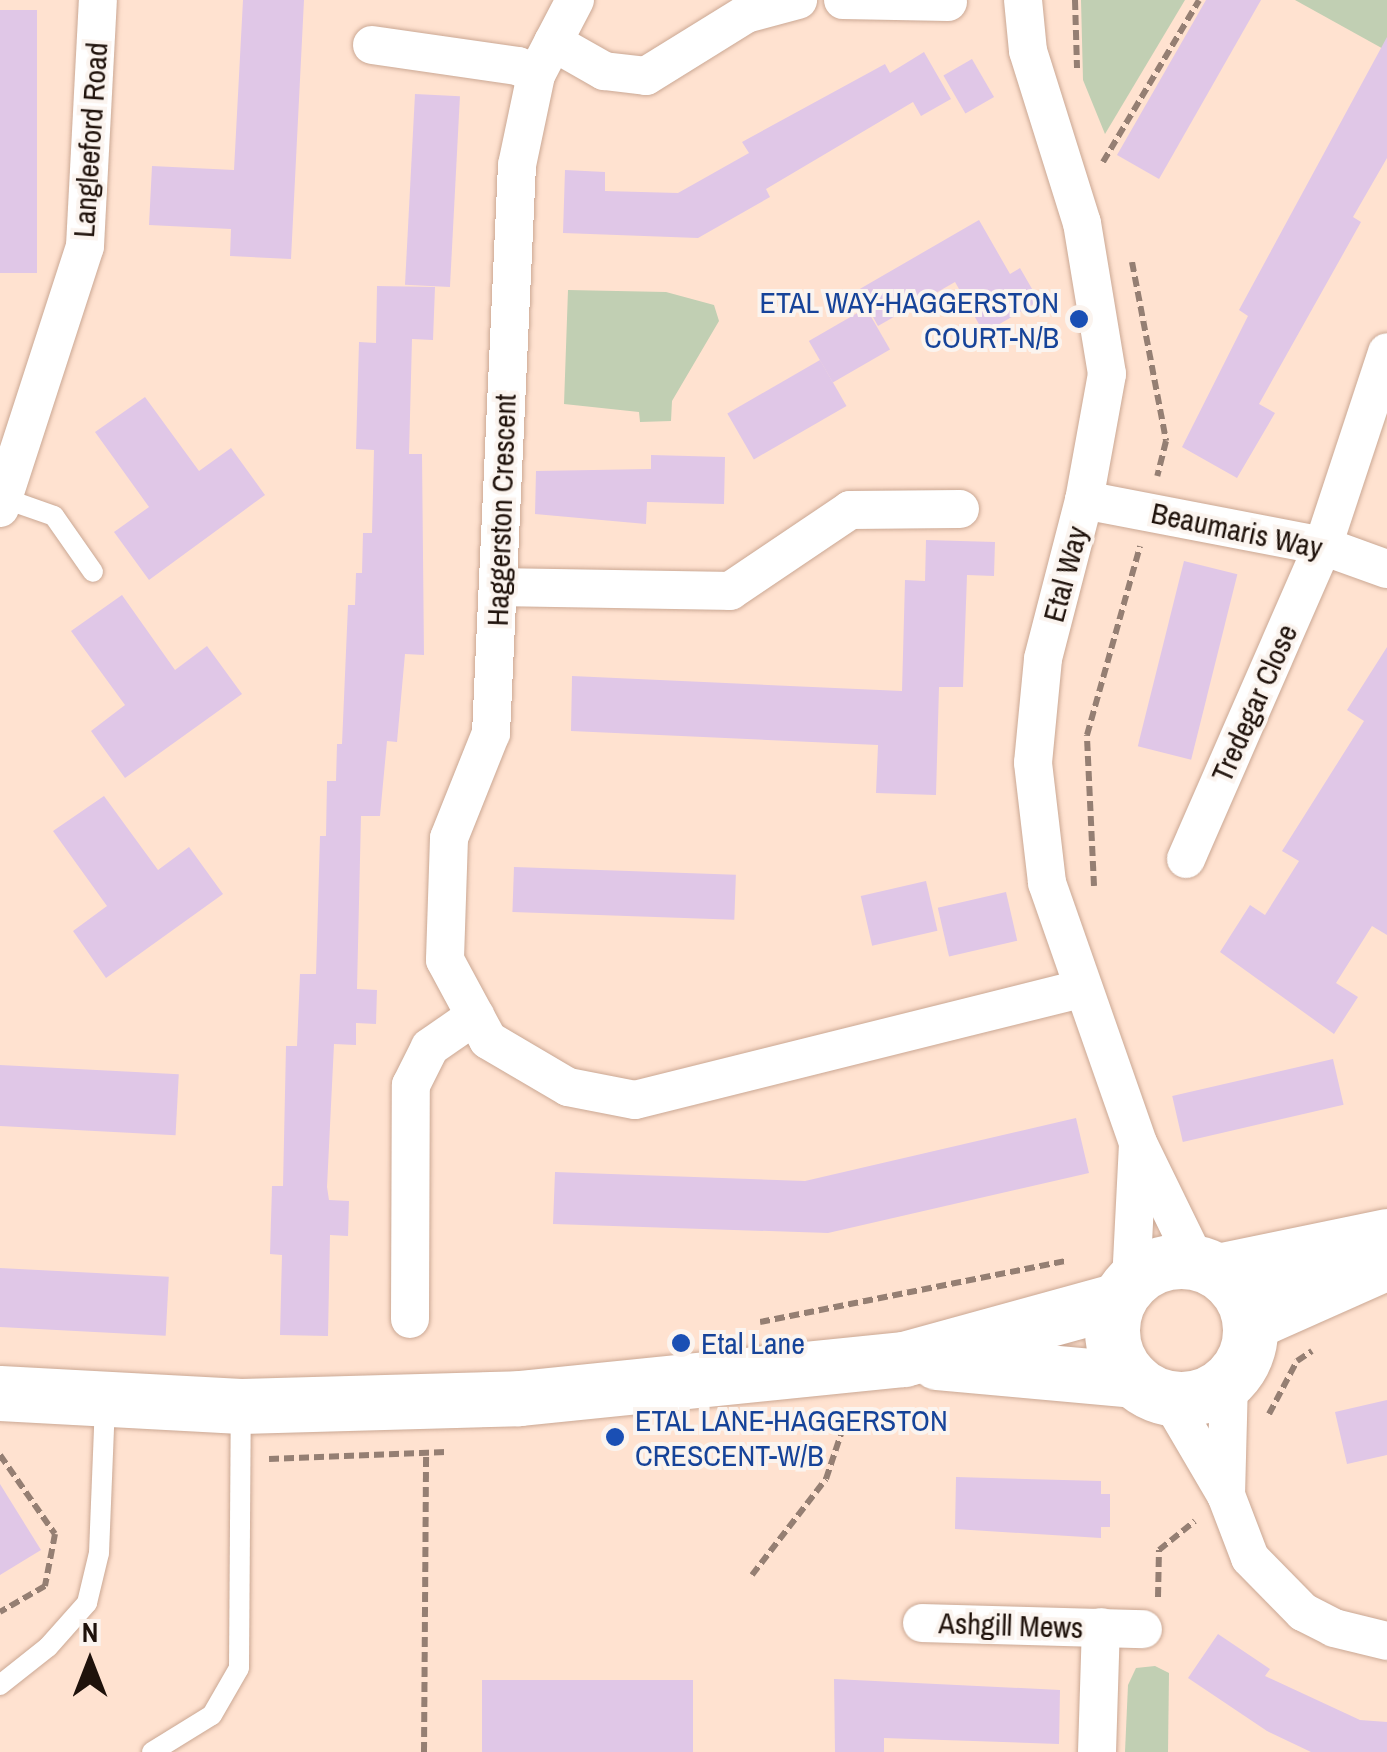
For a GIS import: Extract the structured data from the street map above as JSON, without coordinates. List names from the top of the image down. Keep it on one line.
{"streets":{"street":["Langleeford Road","Haggerston Crescent","Beaumaris Way","Etal Way","Tredegar Close","Ashgill Mews"]},"crossings":[["Haggerston Crescent","Etal Way"],["Beaumaris Way","Etal Way"],["Beaumaris Way","Tredegar Close"]],"places":["ETAL WAY-HAGGERSTON COURT-N/B","Etal Lane","ETAL LANE-HAGGERSTON CRESCENT-W/B"],"north":"top"}
